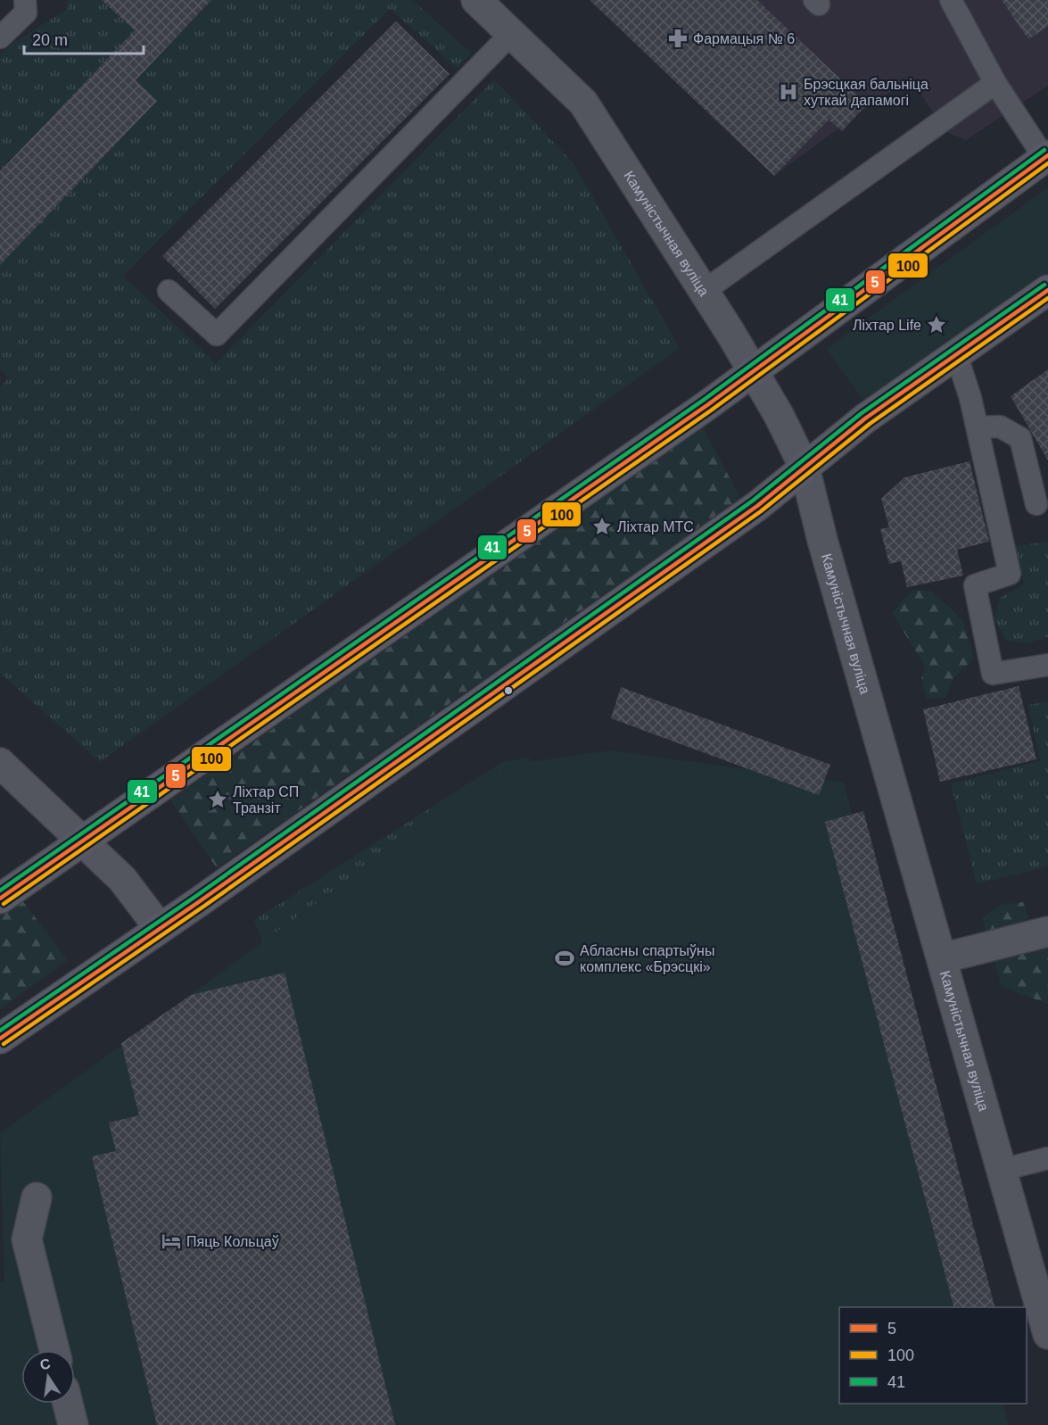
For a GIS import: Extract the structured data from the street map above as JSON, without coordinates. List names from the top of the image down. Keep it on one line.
{"streets":{"street":["Камуністычная вуліца"]},"places":{"pharmacy":["Фармацыя № 6"],"hospital":["Брэсцкая бальніца хуткай дапамогі"],"place":["Ліхтар Life","Ліхтар МТС","Ліхтар СП Транзіт"],"sports":["Абласны спартыўны комплекс «Брэсцкі»"],"hotel":["Пяць Кольцаў"]},"lines":["transit line 41","transit line 5","transit line 100"],"legend":["5","100","41"],"scale_bar":"20 m","north":"top"}
